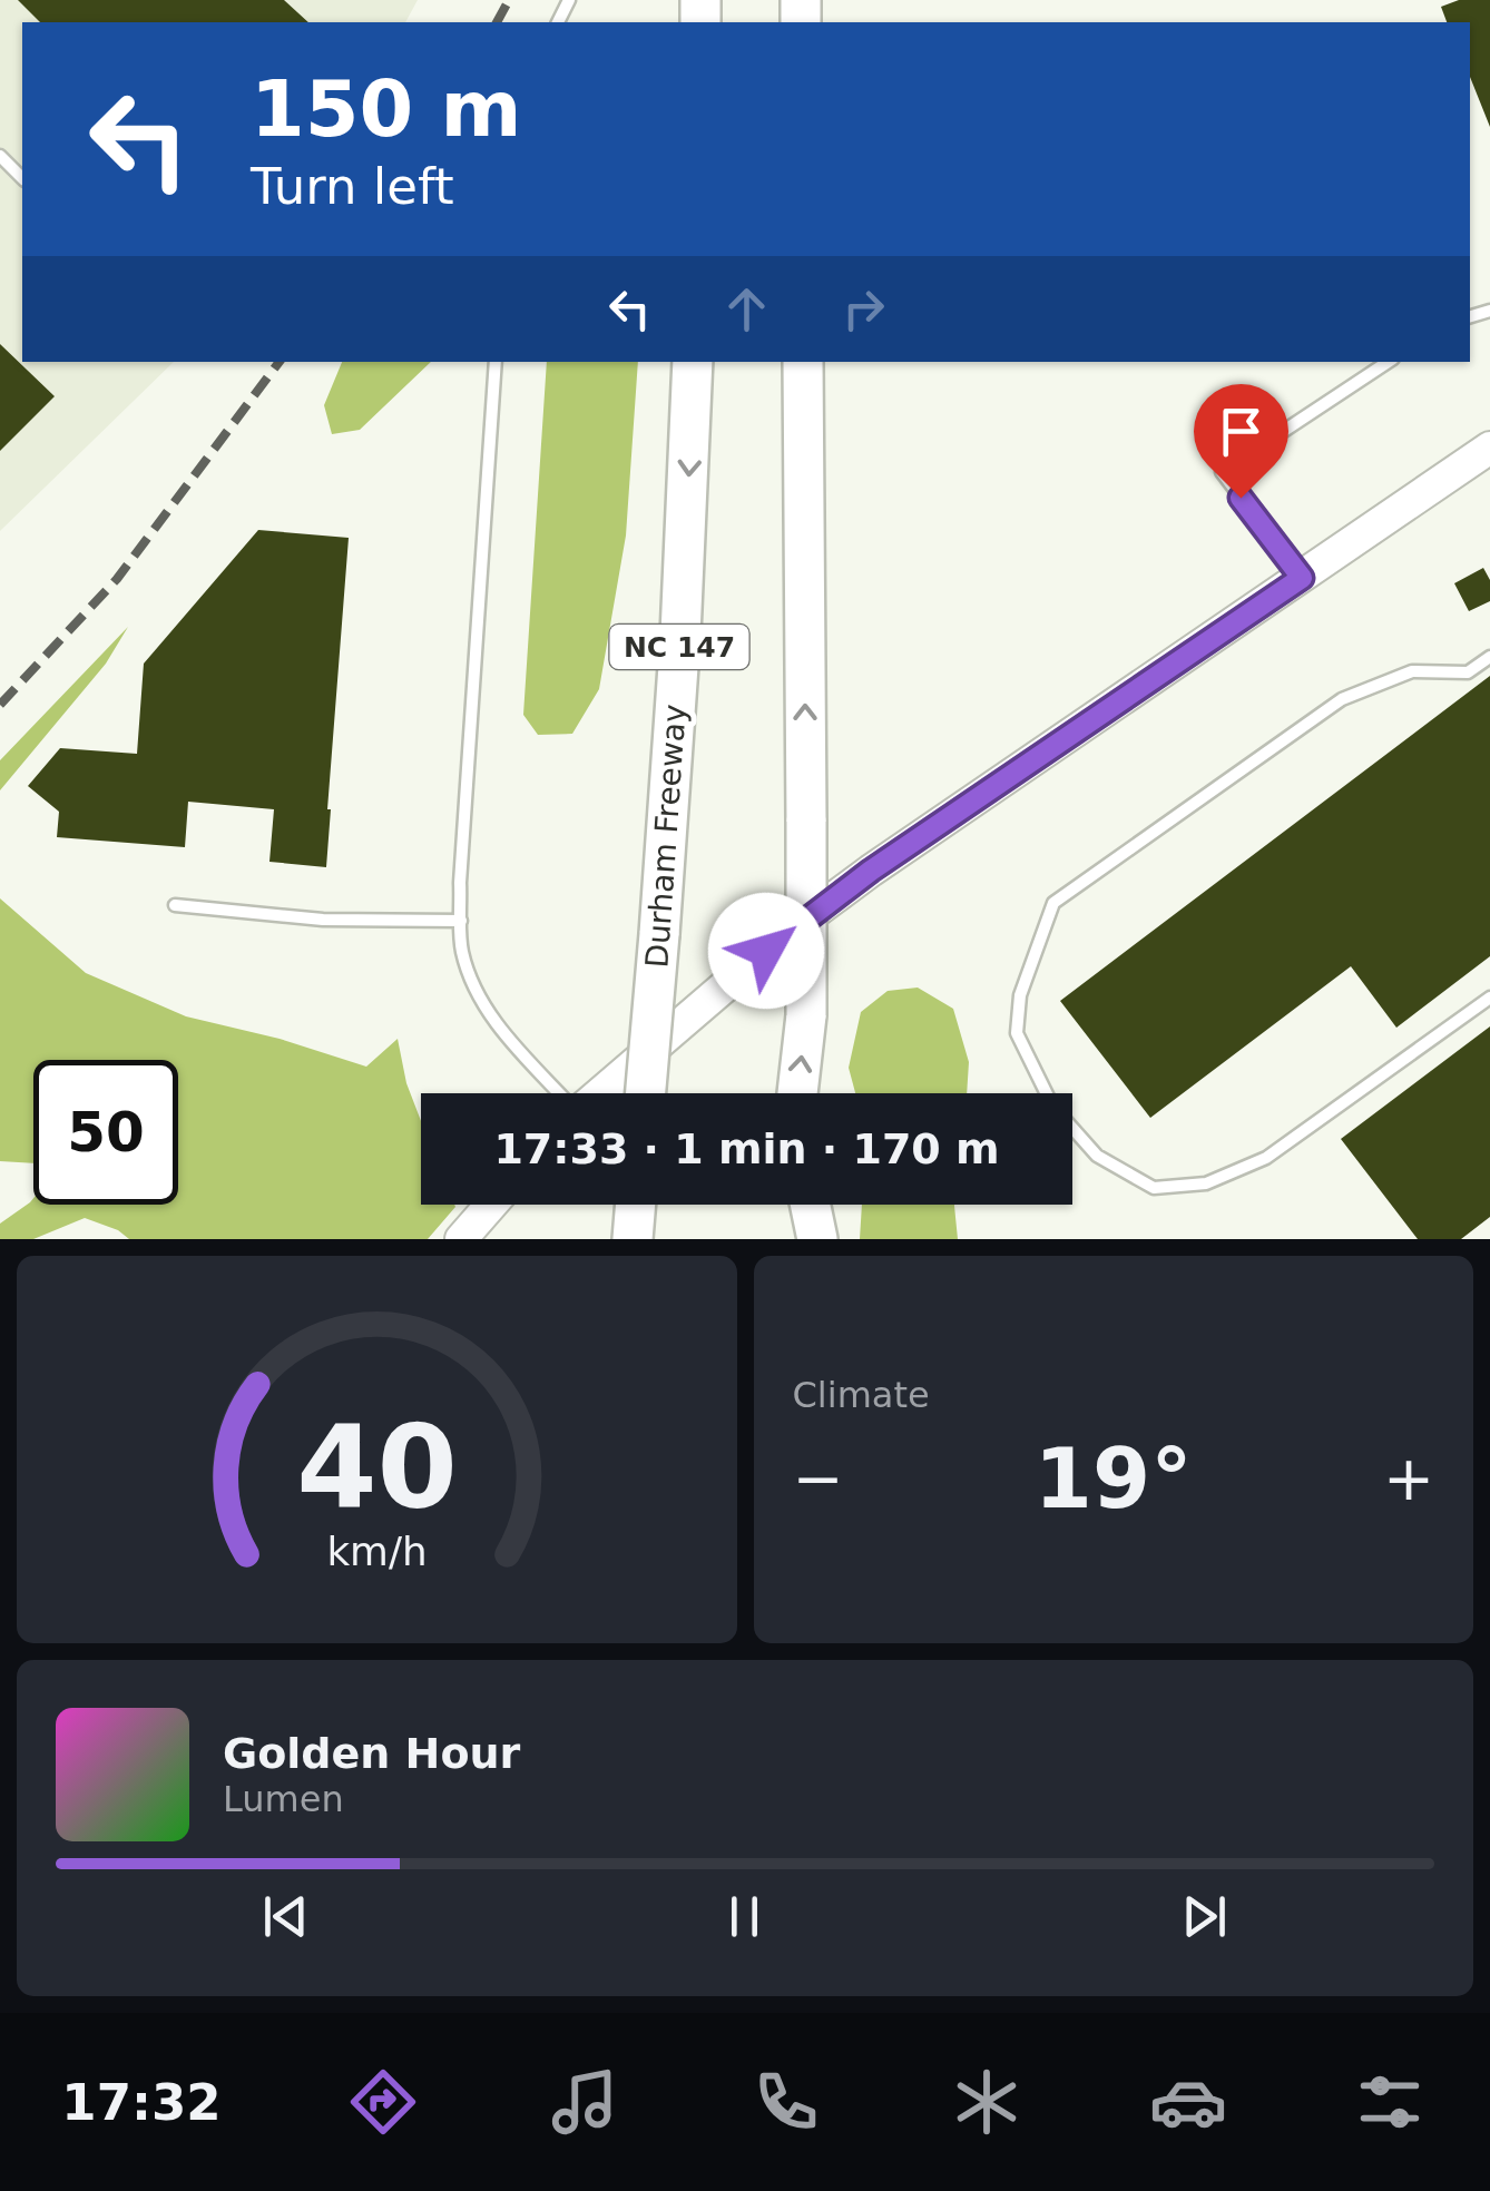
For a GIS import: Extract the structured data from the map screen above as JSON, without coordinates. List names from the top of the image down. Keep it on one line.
{"streets":{"highway":["NC 147","Durham Freeway"]},"page":{"turn":["150 m","Turn left"],"limit":"50","trip":"17:33 · 1 min · 170 m","tile":"Climate","heat":["−","19°","+"],"song":["Golden Hour","Lumen"],"tabs":"17:32","gauge":["40","km/h"]}}
